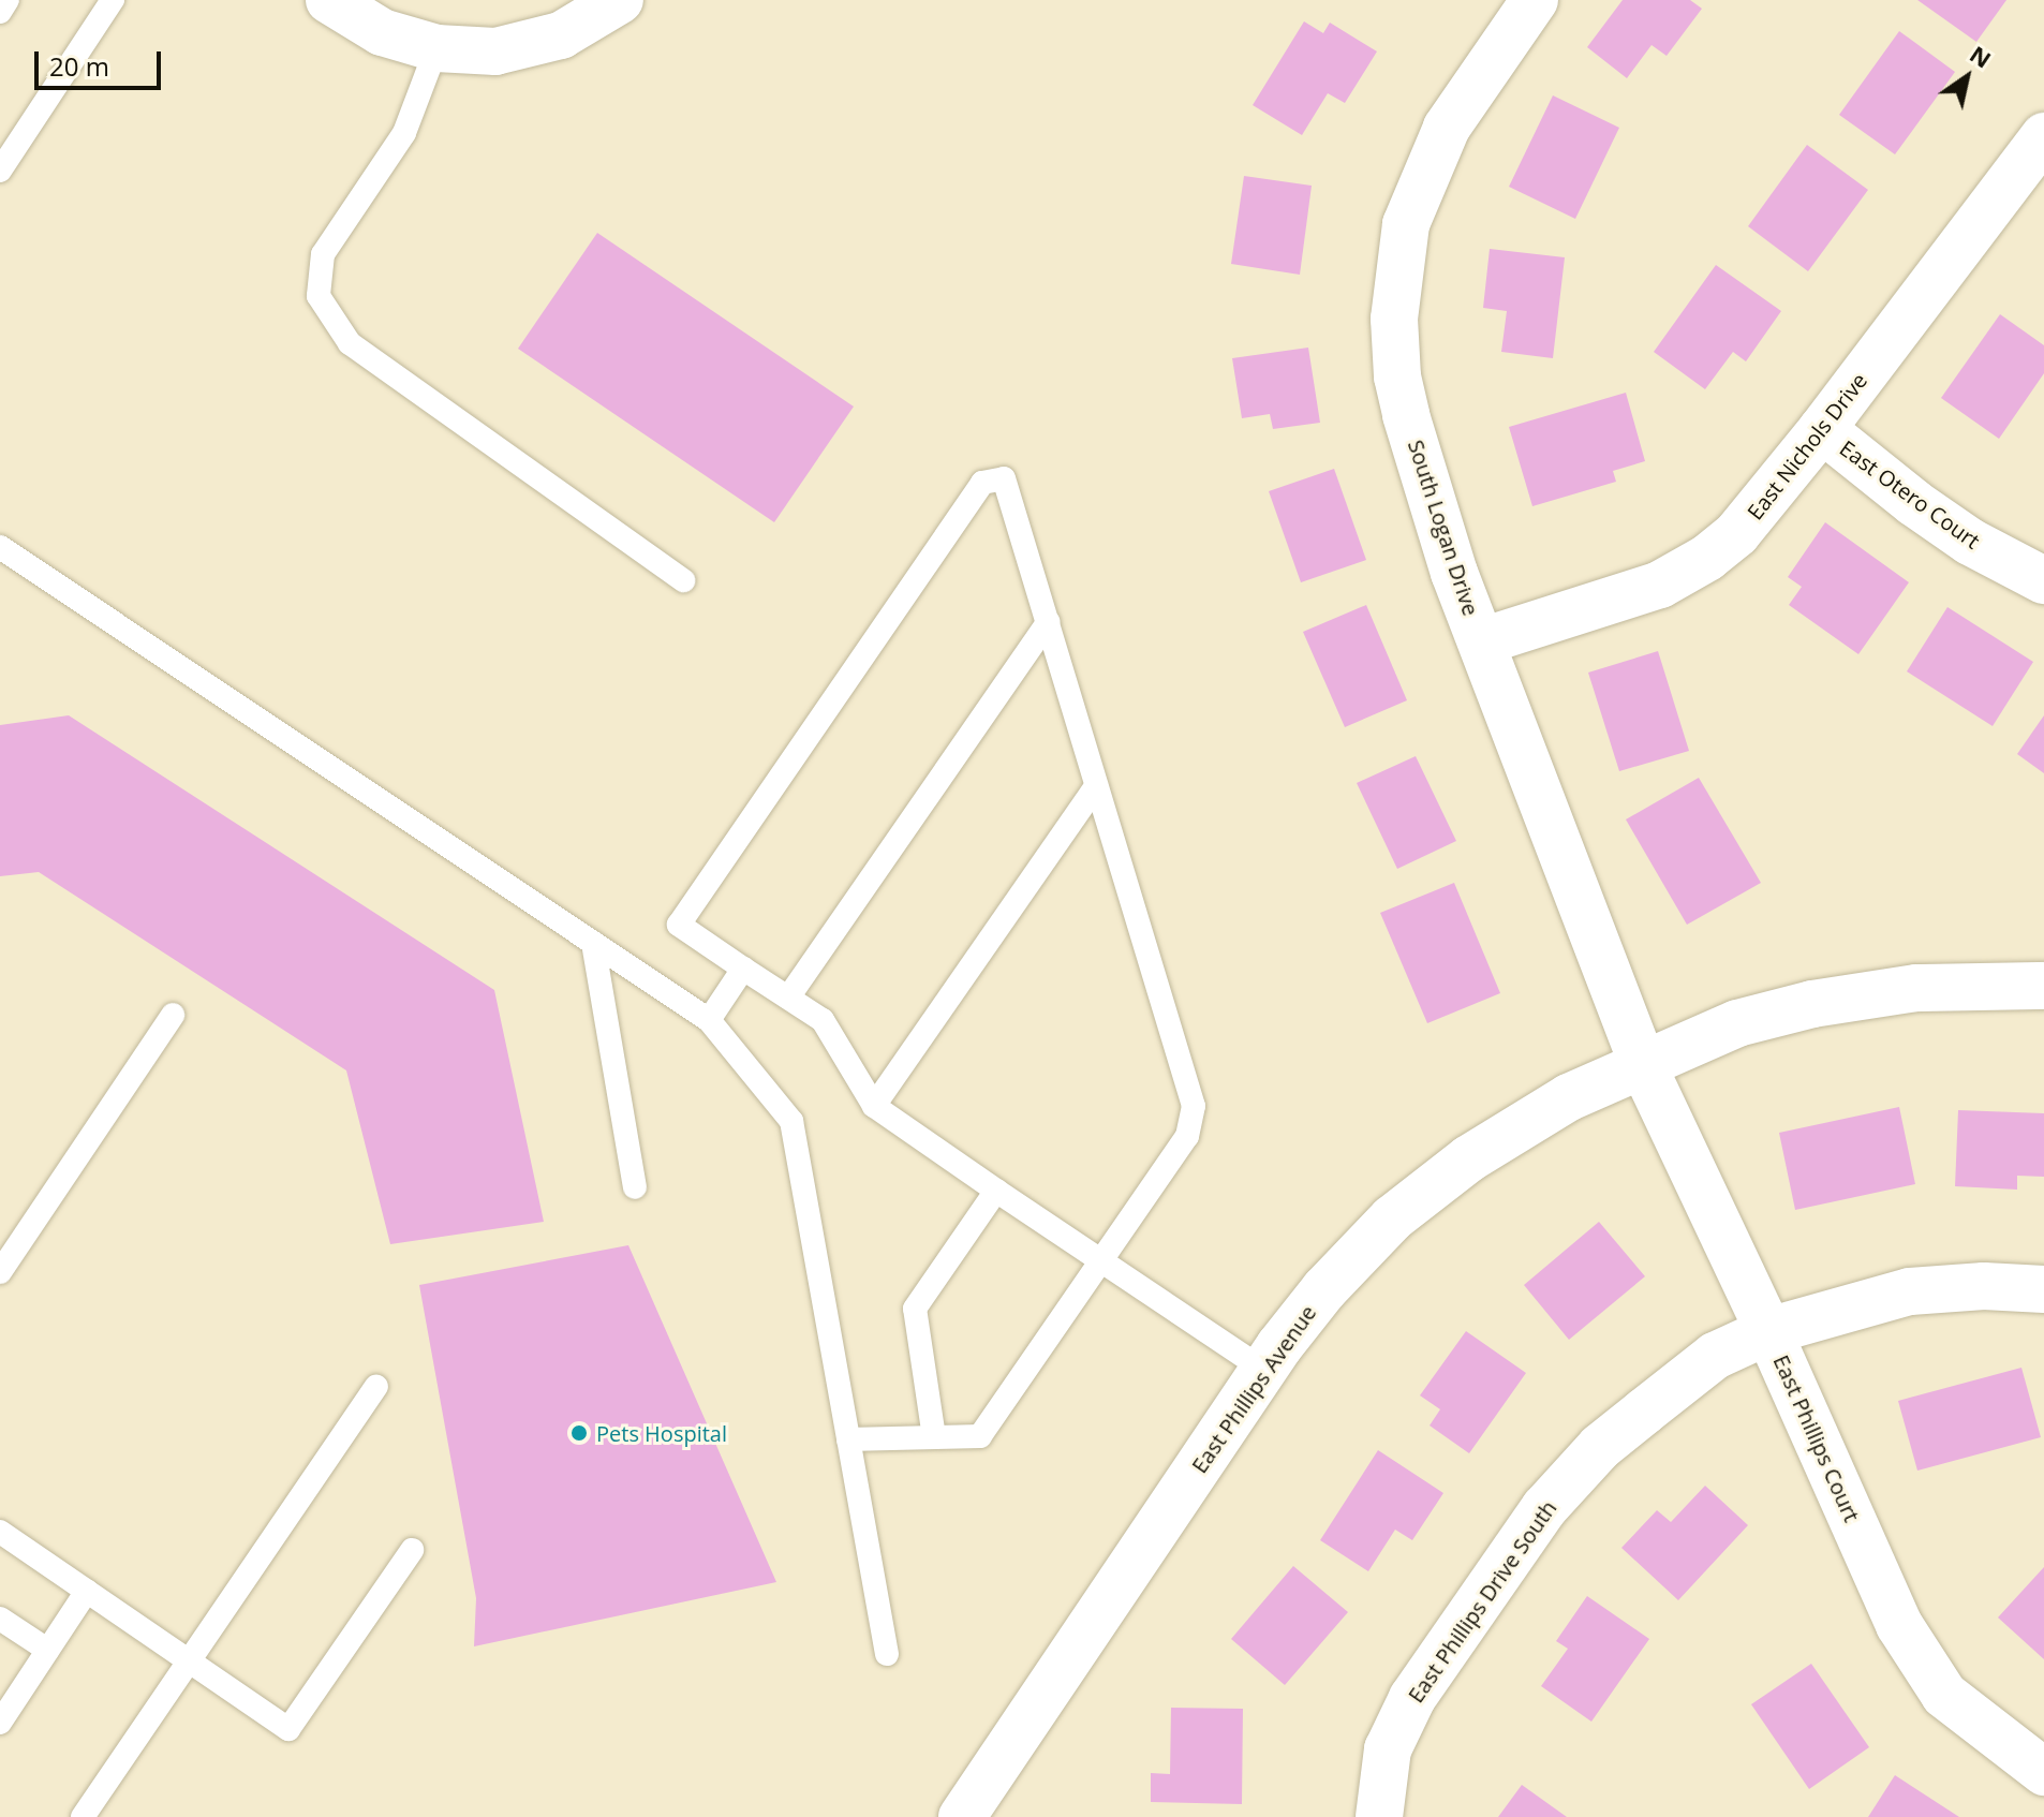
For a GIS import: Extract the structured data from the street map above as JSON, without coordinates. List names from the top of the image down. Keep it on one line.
{"streets":{"street":["East Nichols Drive","East Otero Court","South Logan Drive","East Phillips Avenue","East Phillips Court","East Phillips Drive South"]},"crossings":[["East Nichols Drive","East Otero Court"],["East Nichols Drive","South Logan Drive"],["South Logan Drive","East Phillips Avenue"],["South Logan Drive","East Phillips Court"],["East Phillips Avenue","East Phillips Court"],["East Phillips Court","East Phillips Drive South"]],"places":["Pets Hospital"],"scale_bar":"20 m","north":"top right"}
